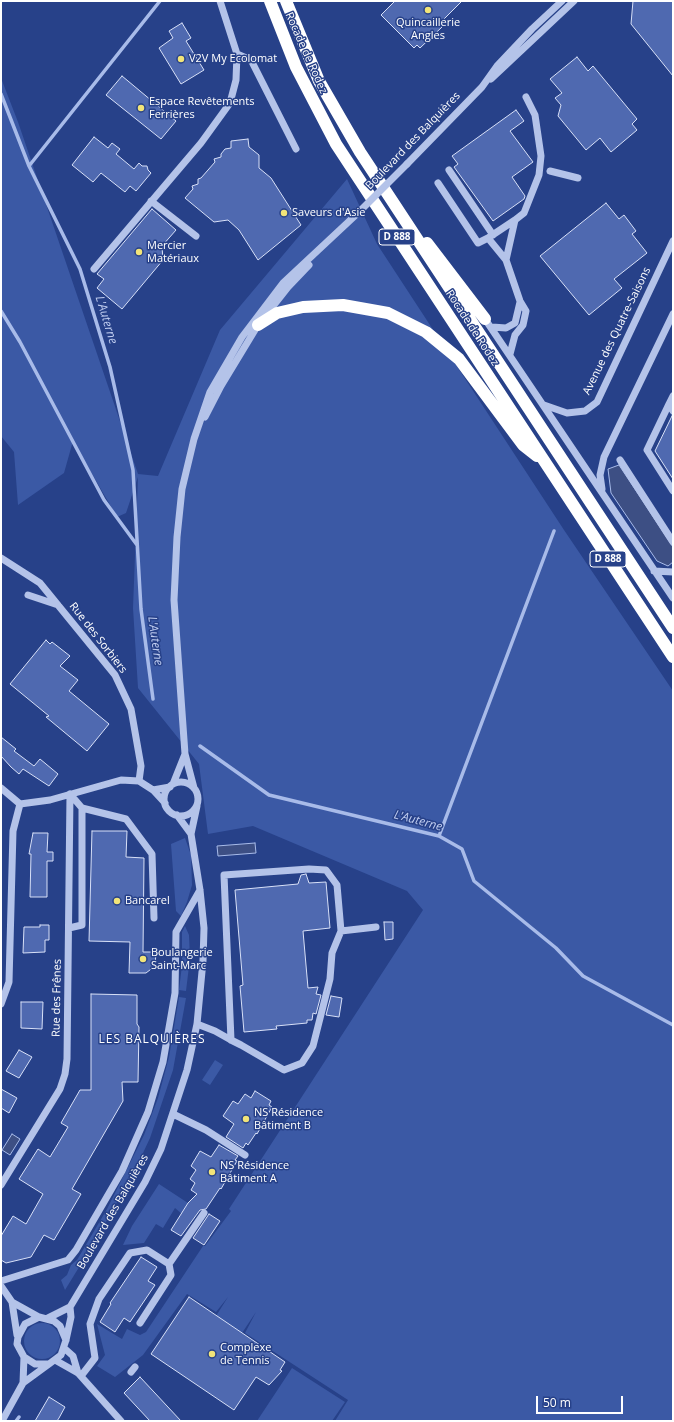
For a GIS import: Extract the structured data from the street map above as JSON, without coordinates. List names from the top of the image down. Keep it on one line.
{"streets":{"highway":["Rocade de Rodez","D 888"],"street":["Boulevard des Balquières","Avenue des Quatre-Saisons","Rue des Sorbiers","Rue des Frênes"]},"districts":["LES BALQUIÈRES"],"water":["L'Auterne"],"places":["Quincaillerie Angles","V2V My Ecolomat","Espace Revêtements Ferrières","Saveurs d'Asie","Mercier Matériaux","Bancarel","Boulangerie Saint-Marc","NS Résidence Bâtiment B","NS Résidence Bâtiment A","Complexe de Tennis"],"scale_bar":"50 m"}
